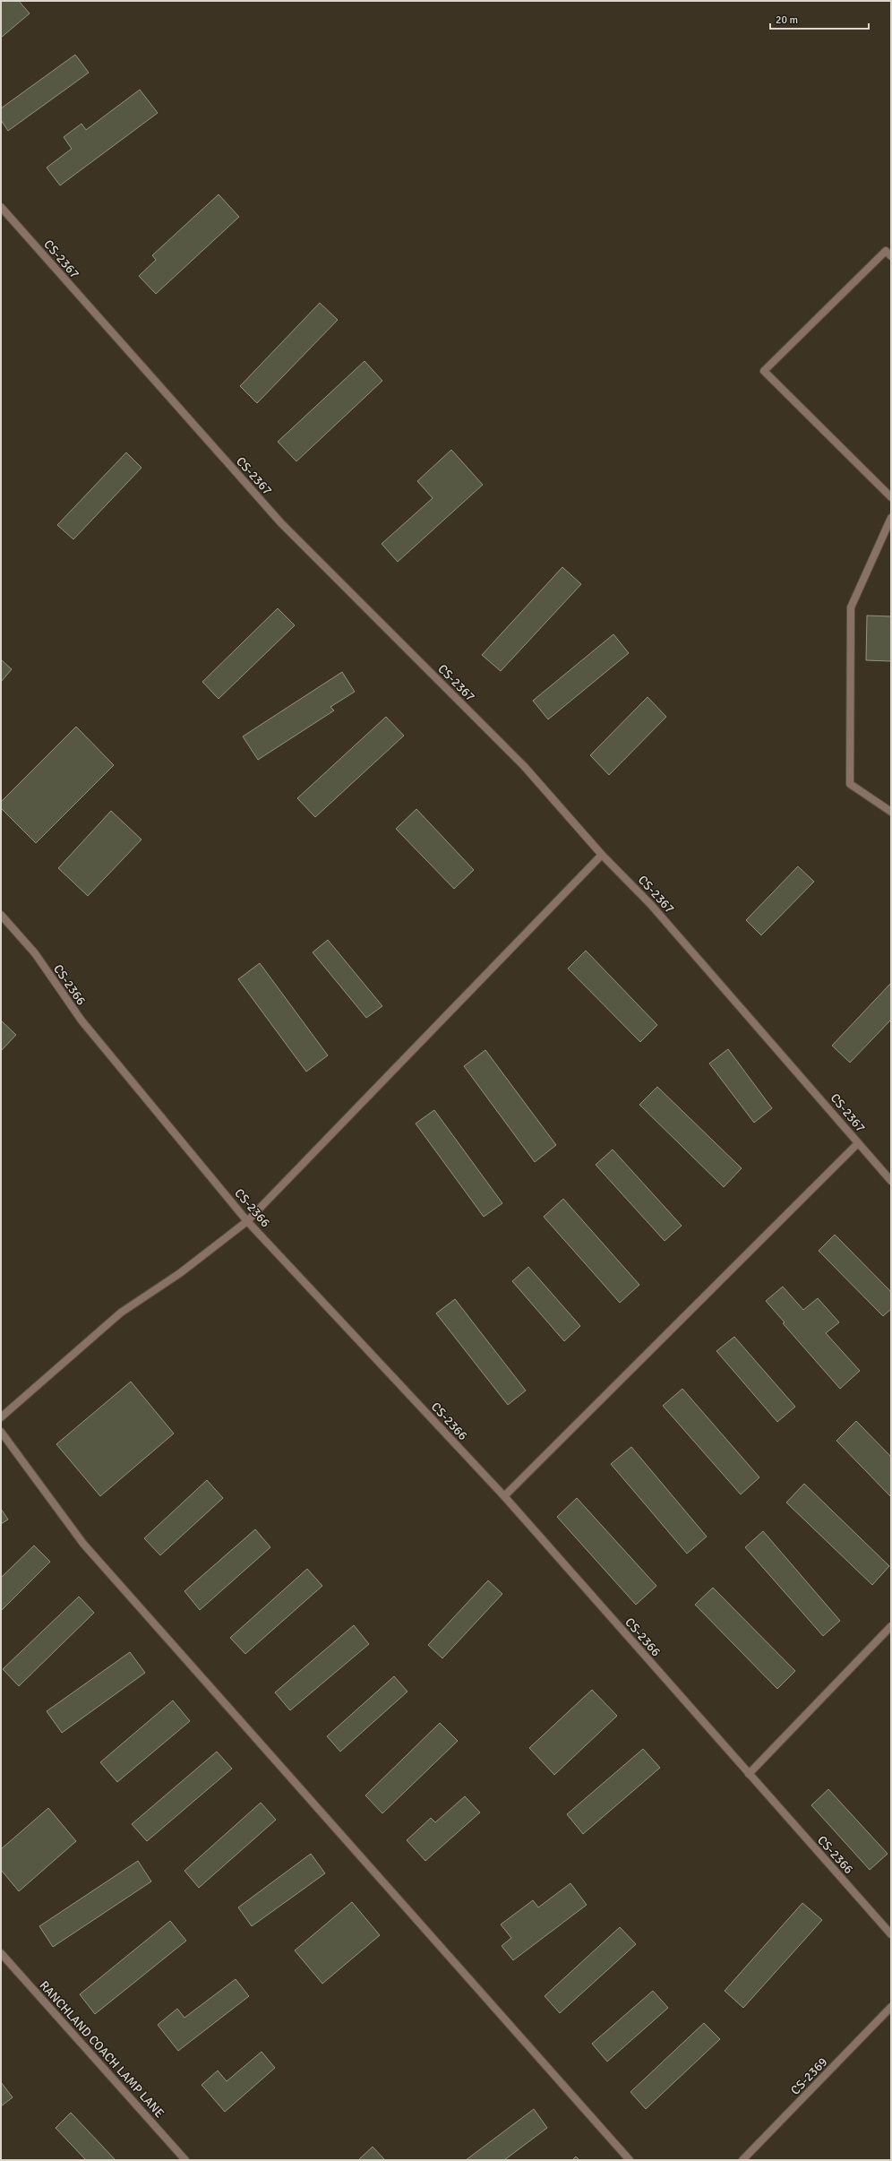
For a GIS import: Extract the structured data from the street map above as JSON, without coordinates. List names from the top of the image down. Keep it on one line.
{"streets":{"street":["CS-2367","CS-2366","RANCHLAND COACH LAMP LANE","CS-2369"]},"scale_bar":"20 m"}
